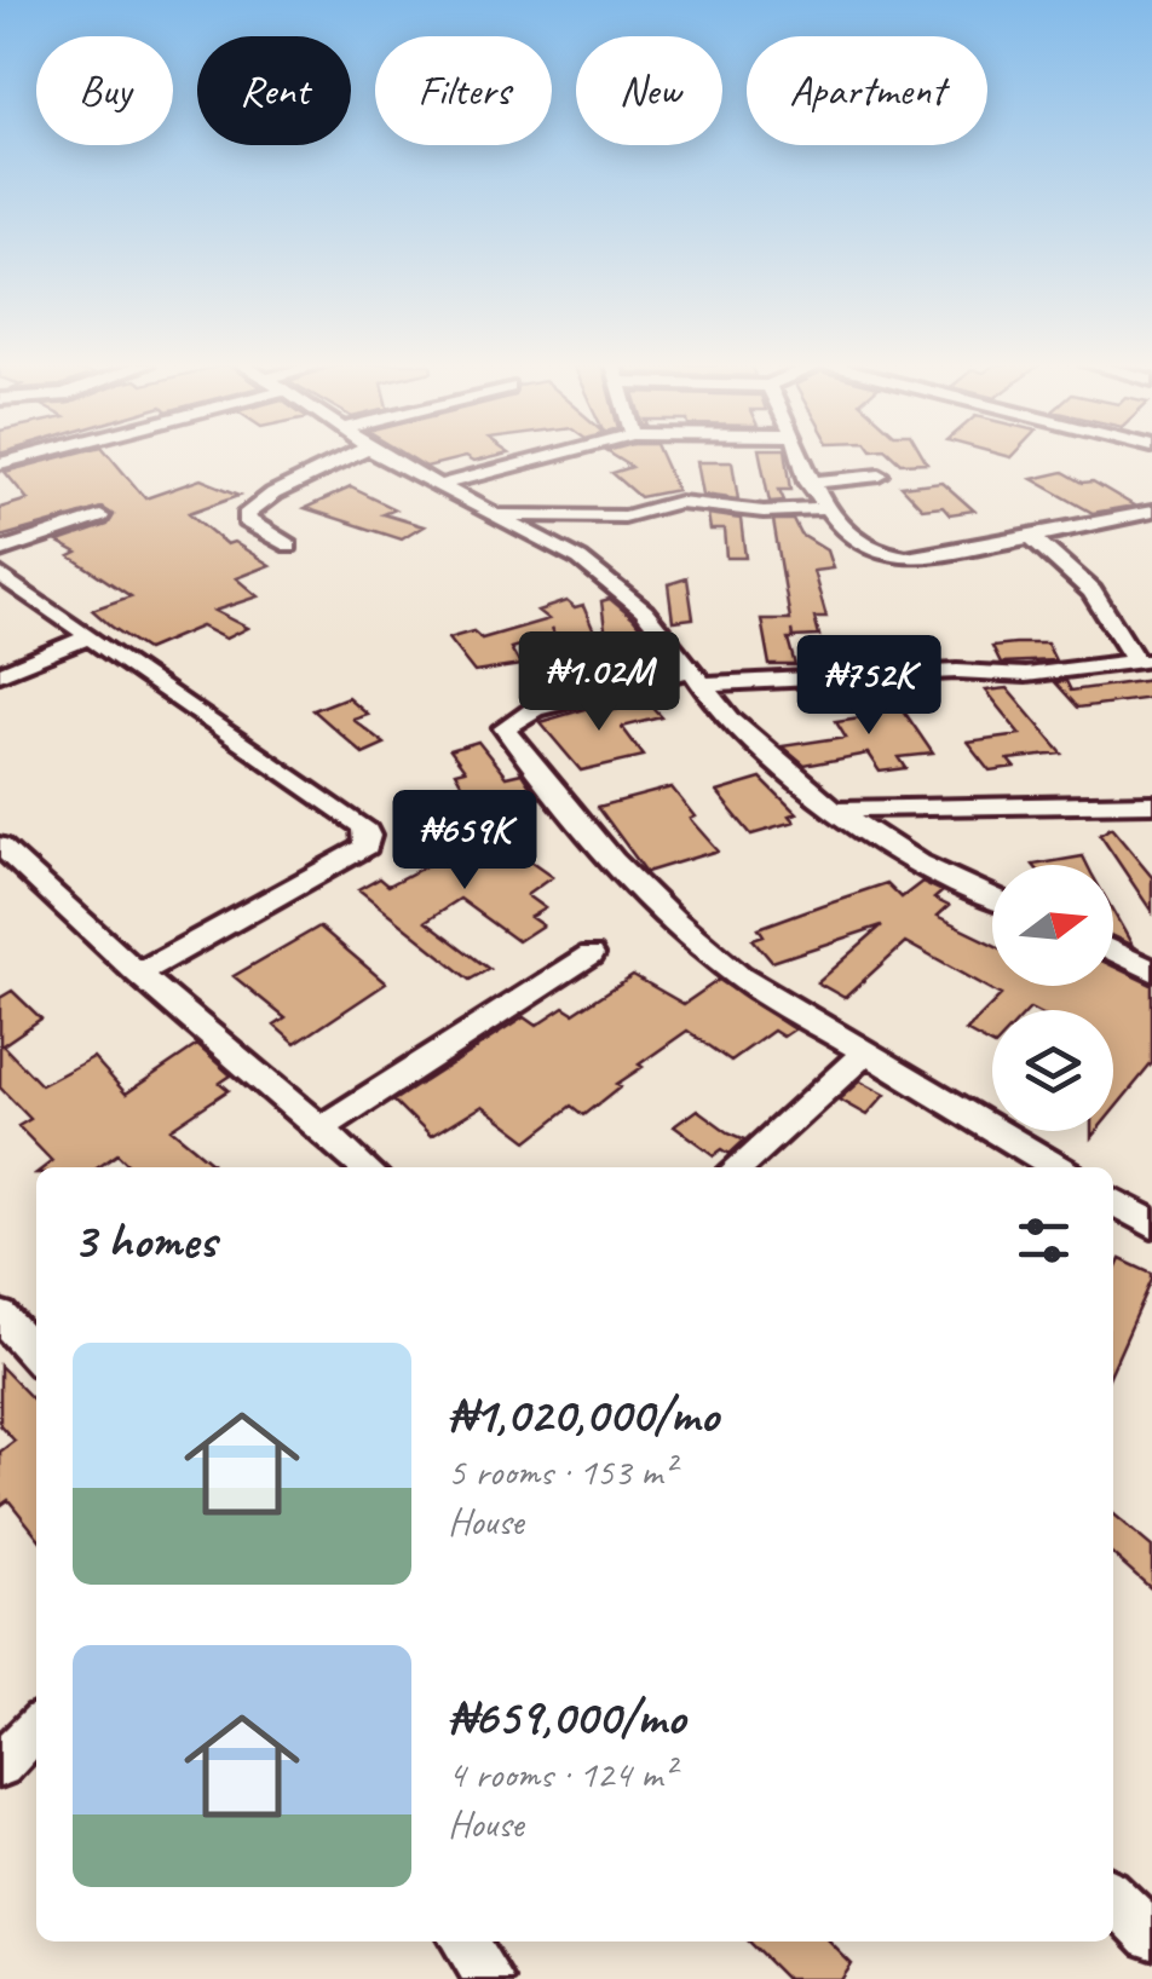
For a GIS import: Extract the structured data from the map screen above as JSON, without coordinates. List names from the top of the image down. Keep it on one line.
{"north":"right","page":{"chip":["Buy","Rent","Filters","New","Apartment"],"price":["₦1.02M","₦752K","₦659K"],"heading":"3 homes","list":[{"name":"₦1,020,000/mo","note":"5 rooms · 153 m² · House"},{"name":"₦659,000/mo","note":"4 rooms · 124 m² · House"}]}}
